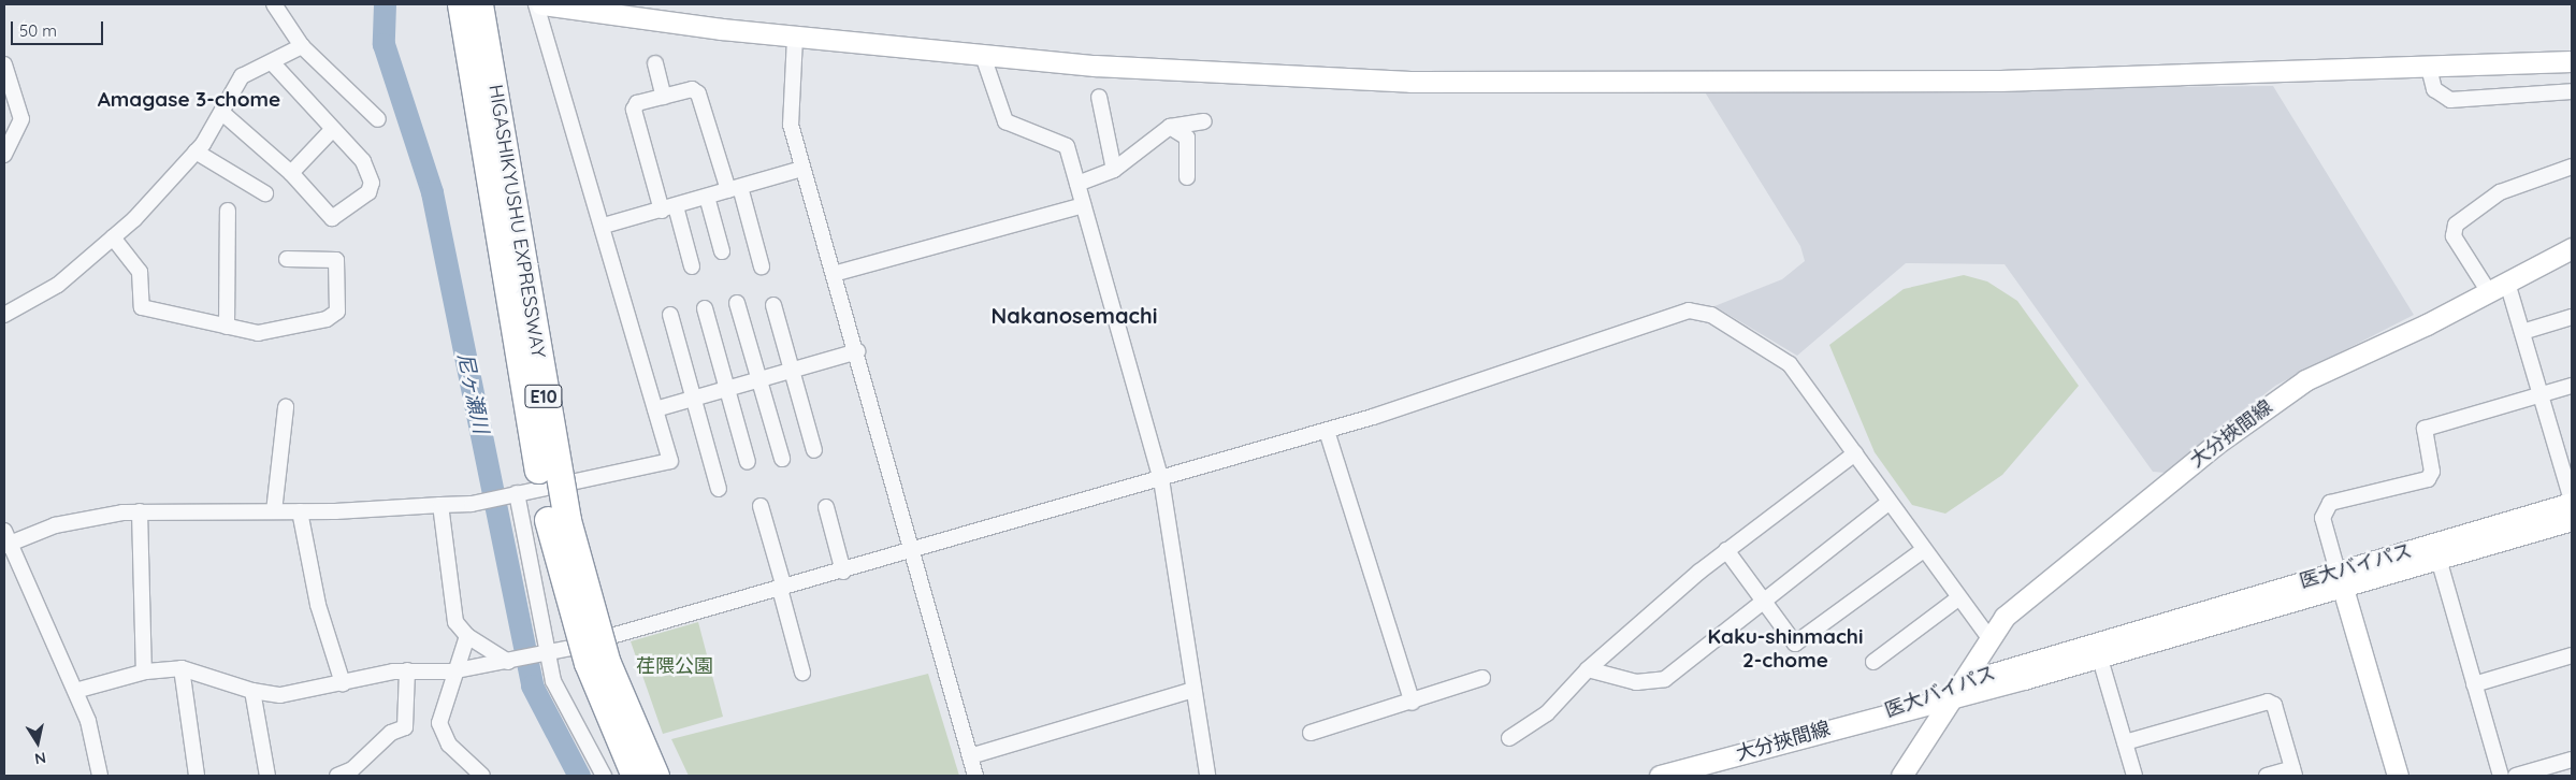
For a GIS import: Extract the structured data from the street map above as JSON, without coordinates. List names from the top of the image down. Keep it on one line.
{"streets":{"highway":["HIGASHIKYUSHU EXPRESSWAY","E10"],"street":["大分挾間線","医大バイパス"]},"crossings":[["大分挾間線","医大バイパス"]],"districts":["Amagase 3-chome","Nakanosemachi","Kaku-shinmachi 2-chome"],"water":["尼ヶ瀬川"],"parks":["荏隈公園"],"scale_bar":"50 m","north":"bottom"}
